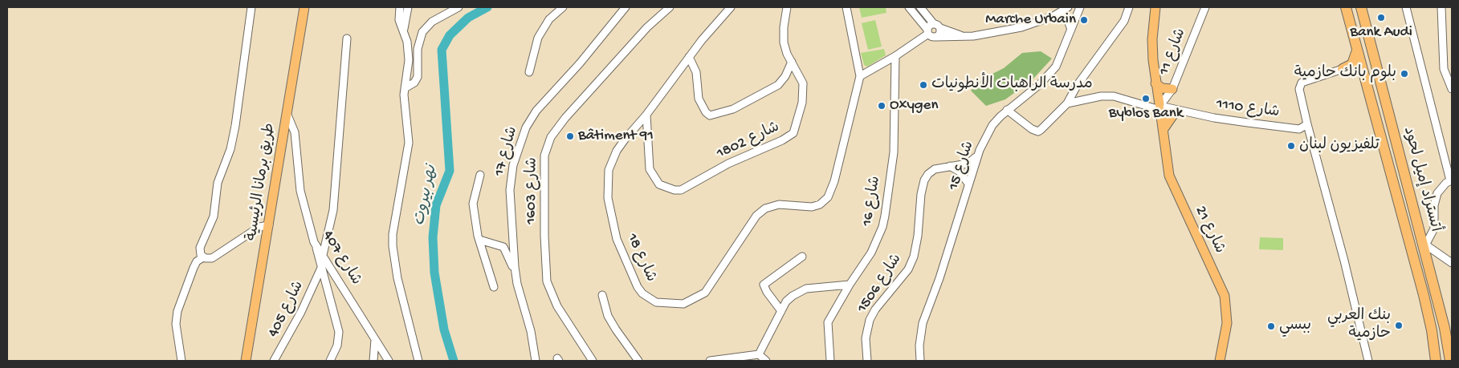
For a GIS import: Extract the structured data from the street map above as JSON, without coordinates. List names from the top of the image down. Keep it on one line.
{"streets":{"highway":["أتستراد إميل لحود"],"main road":["طريق برمانا الرئيسية","شارع 21"],"street":["شارع 11","شارع 1110","شارع 1802","شارع 17","شارع 15","شارع 1603","شارع 16","شارع 407","شارع 18","شارع 1506","شارع 405"]},"crossings":[["شارع 11","شارع 21"],["شارع 1802","شارع 18"],["شارع 15","شارع 1506"],["طريق برمانا الرئيسية","شارع 407"]],"water":["نهر بيروت"],"places":["Bank Audi","Marche Urbain","بلوم بانك حازمية","مدرسة الراهبات الأنطونيات","Byblos Bank","Oxygen","Bâtiment 91","تلفيزيون لبنان","بنك العربي حازمية","ببسي"]}
